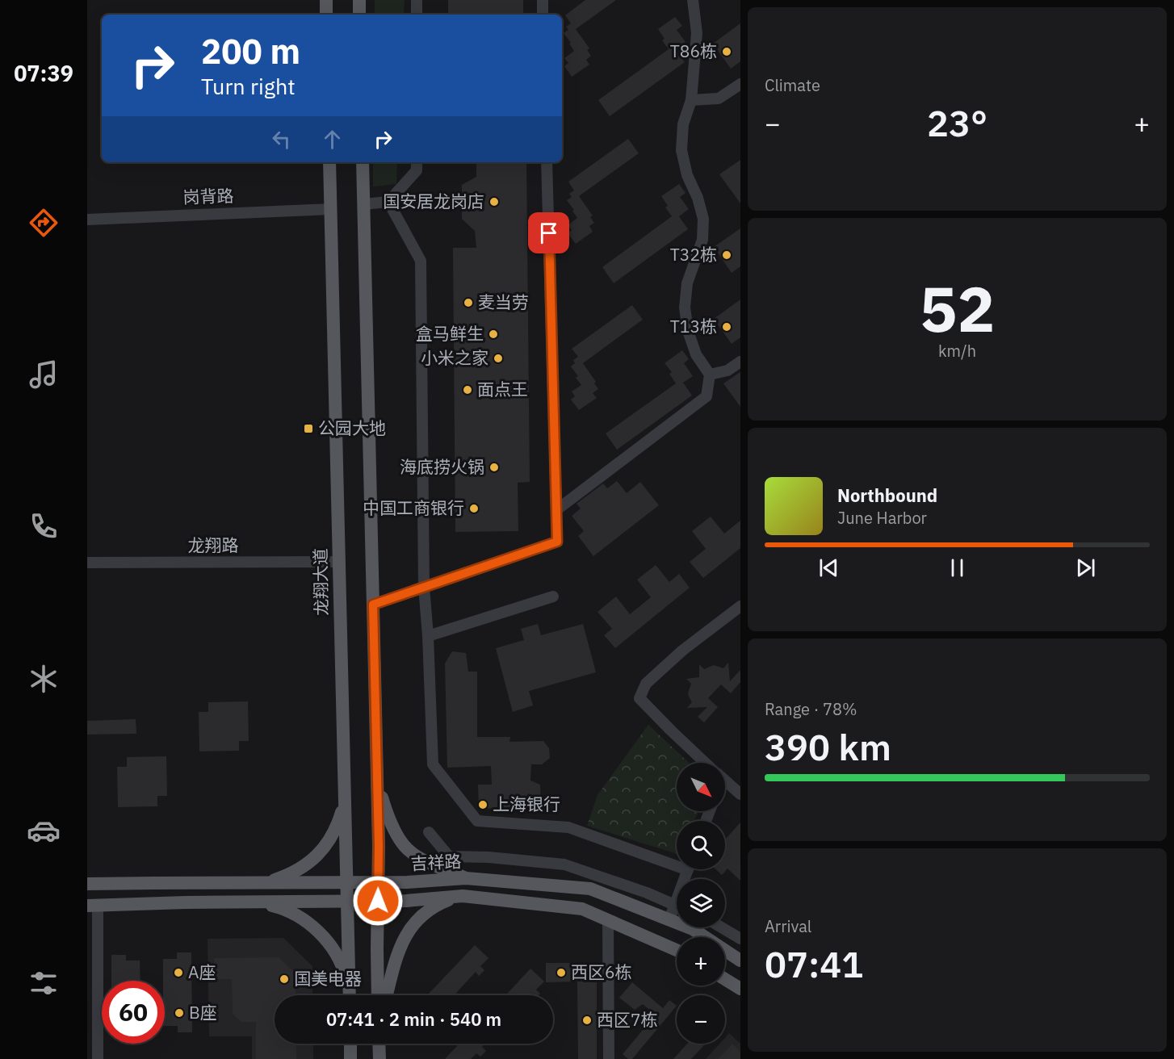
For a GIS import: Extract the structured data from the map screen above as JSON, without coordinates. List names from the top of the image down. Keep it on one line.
{"streets":{"main road":["龙翔大道","吉祥路"],"street":["岗背路","龙翔路"]},"crossings":[["岗背路","龙翔大道"],["龙翔路","龙翔大道"],["龙翔大道","吉祥路"]],"places":{"other":["T86栋","国安居龙岗店","T32栋","麦当劳","T13栋","盒马鲜生","小米之家","面点王","海底捞火锅","中国工商银行","上海银行","A座","西区6栋","国美电器","B座","西区7栋"],"transit":["公园大地"]},"north":"bottom right","page":{"tabs":"07:39","tile":["Climate",["52","km/h"],["Range · 78%","390 km"],["Arrival","07:41"]],"turn":["200 m","Turn right"],"heat":["−","23°","+"],"song":["Northbound","June Harbor"],"map_buttons":["+","−"],"limit":"60","trip":"07:41 · 2 min · 540 m"}}
